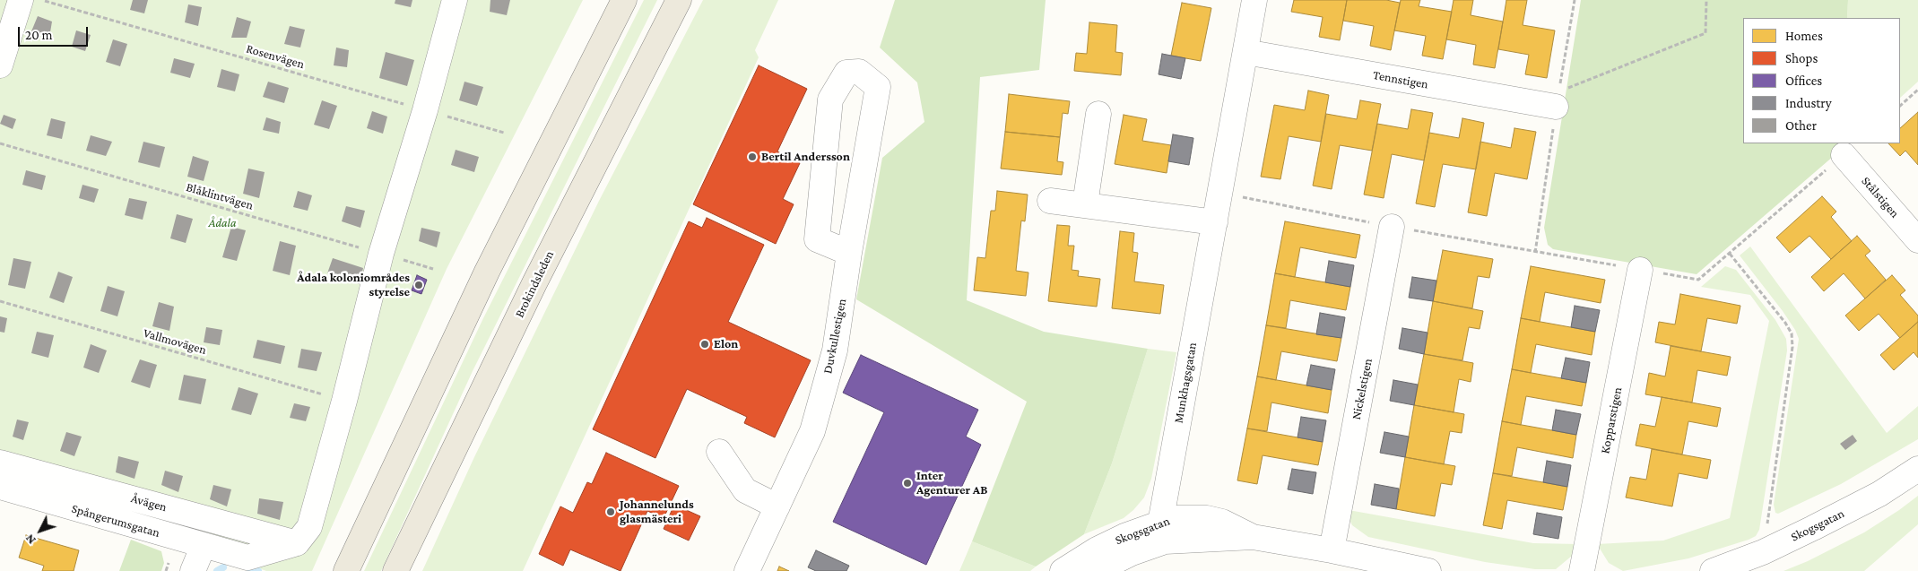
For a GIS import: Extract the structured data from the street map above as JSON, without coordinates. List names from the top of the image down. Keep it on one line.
{"streets":{"main road":["Brokindsleden"],"street":["Tennstigen","Stålstigen","Duvkullestigen","Munkhagsgatan","Nickelstigen","Kopparstigen","Åvägen","Spångerumsgatan","Skogsgatan"],"path":["Rosenvägen","Blåklintvägen","Vallmovägen"]},"crossings":[["Tennstigen","Munkhagsgatan"],["Munkhagsgatan","Skogsgatan"],["Nickelstigen","Skogsgatan"],["Åvägen","Spångerumsgatan"]],"parks":["Ådala"],"places":["Bertil Andersson","Ådala koloniområdes styrelse","Elon","Inter Agenturer AB","Johannelunds glasmästeri"],"legend":["Homes","Shops","Offices","Industry","Other"],"scale_bar":"20 m","north":"bottom left"}
